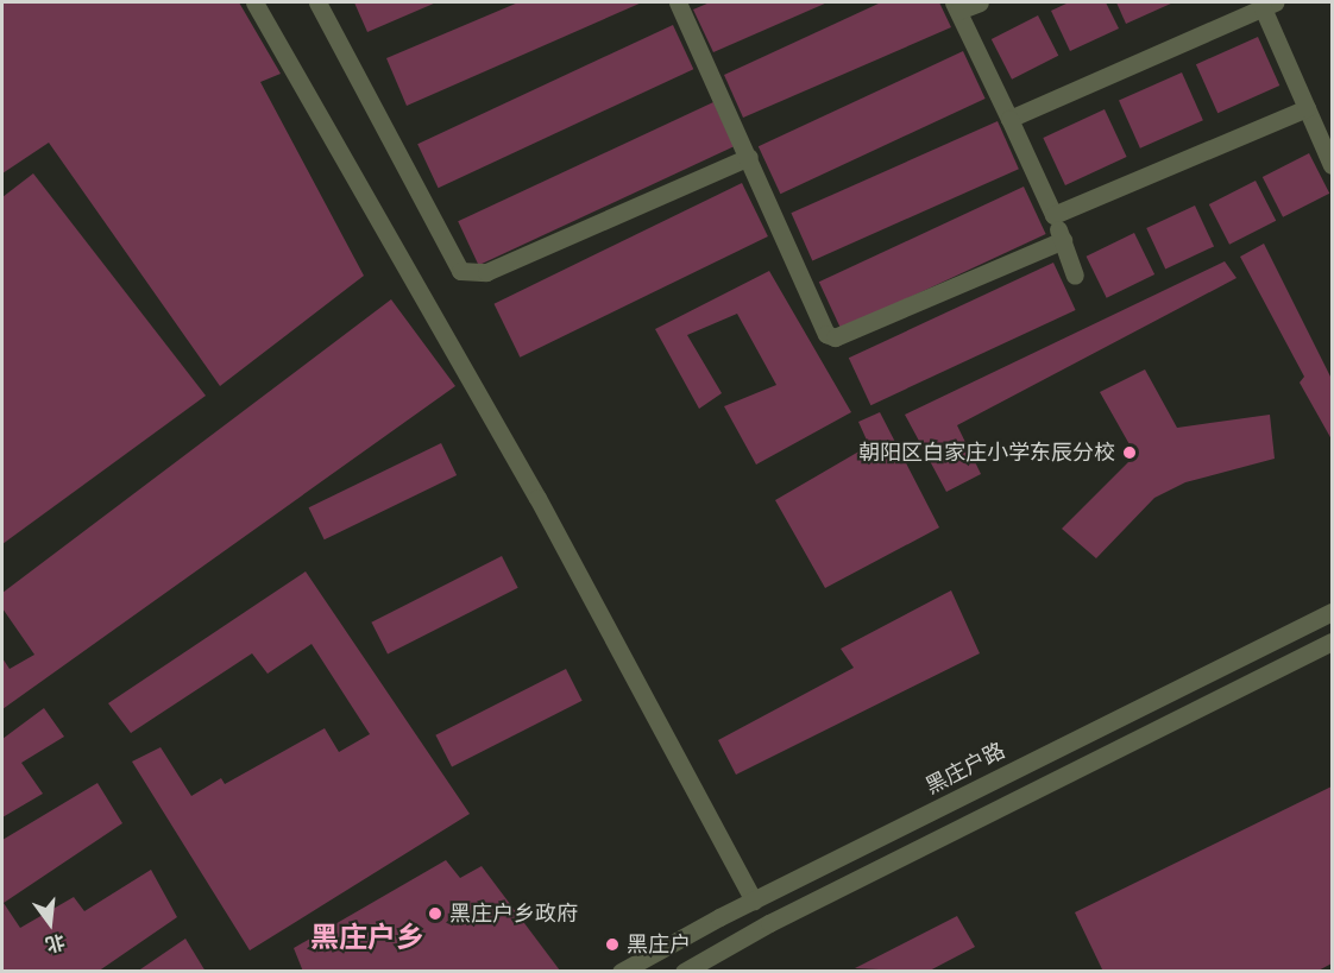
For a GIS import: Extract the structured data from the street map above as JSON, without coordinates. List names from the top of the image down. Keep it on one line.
{"streets":{"street":["黑庄户路"]},"districts":["黑庄户乡"],"places":["朝阳区白家庄小学东辰分校","黑庄户乡政府","黑庄户"],"north":"bottom"}
